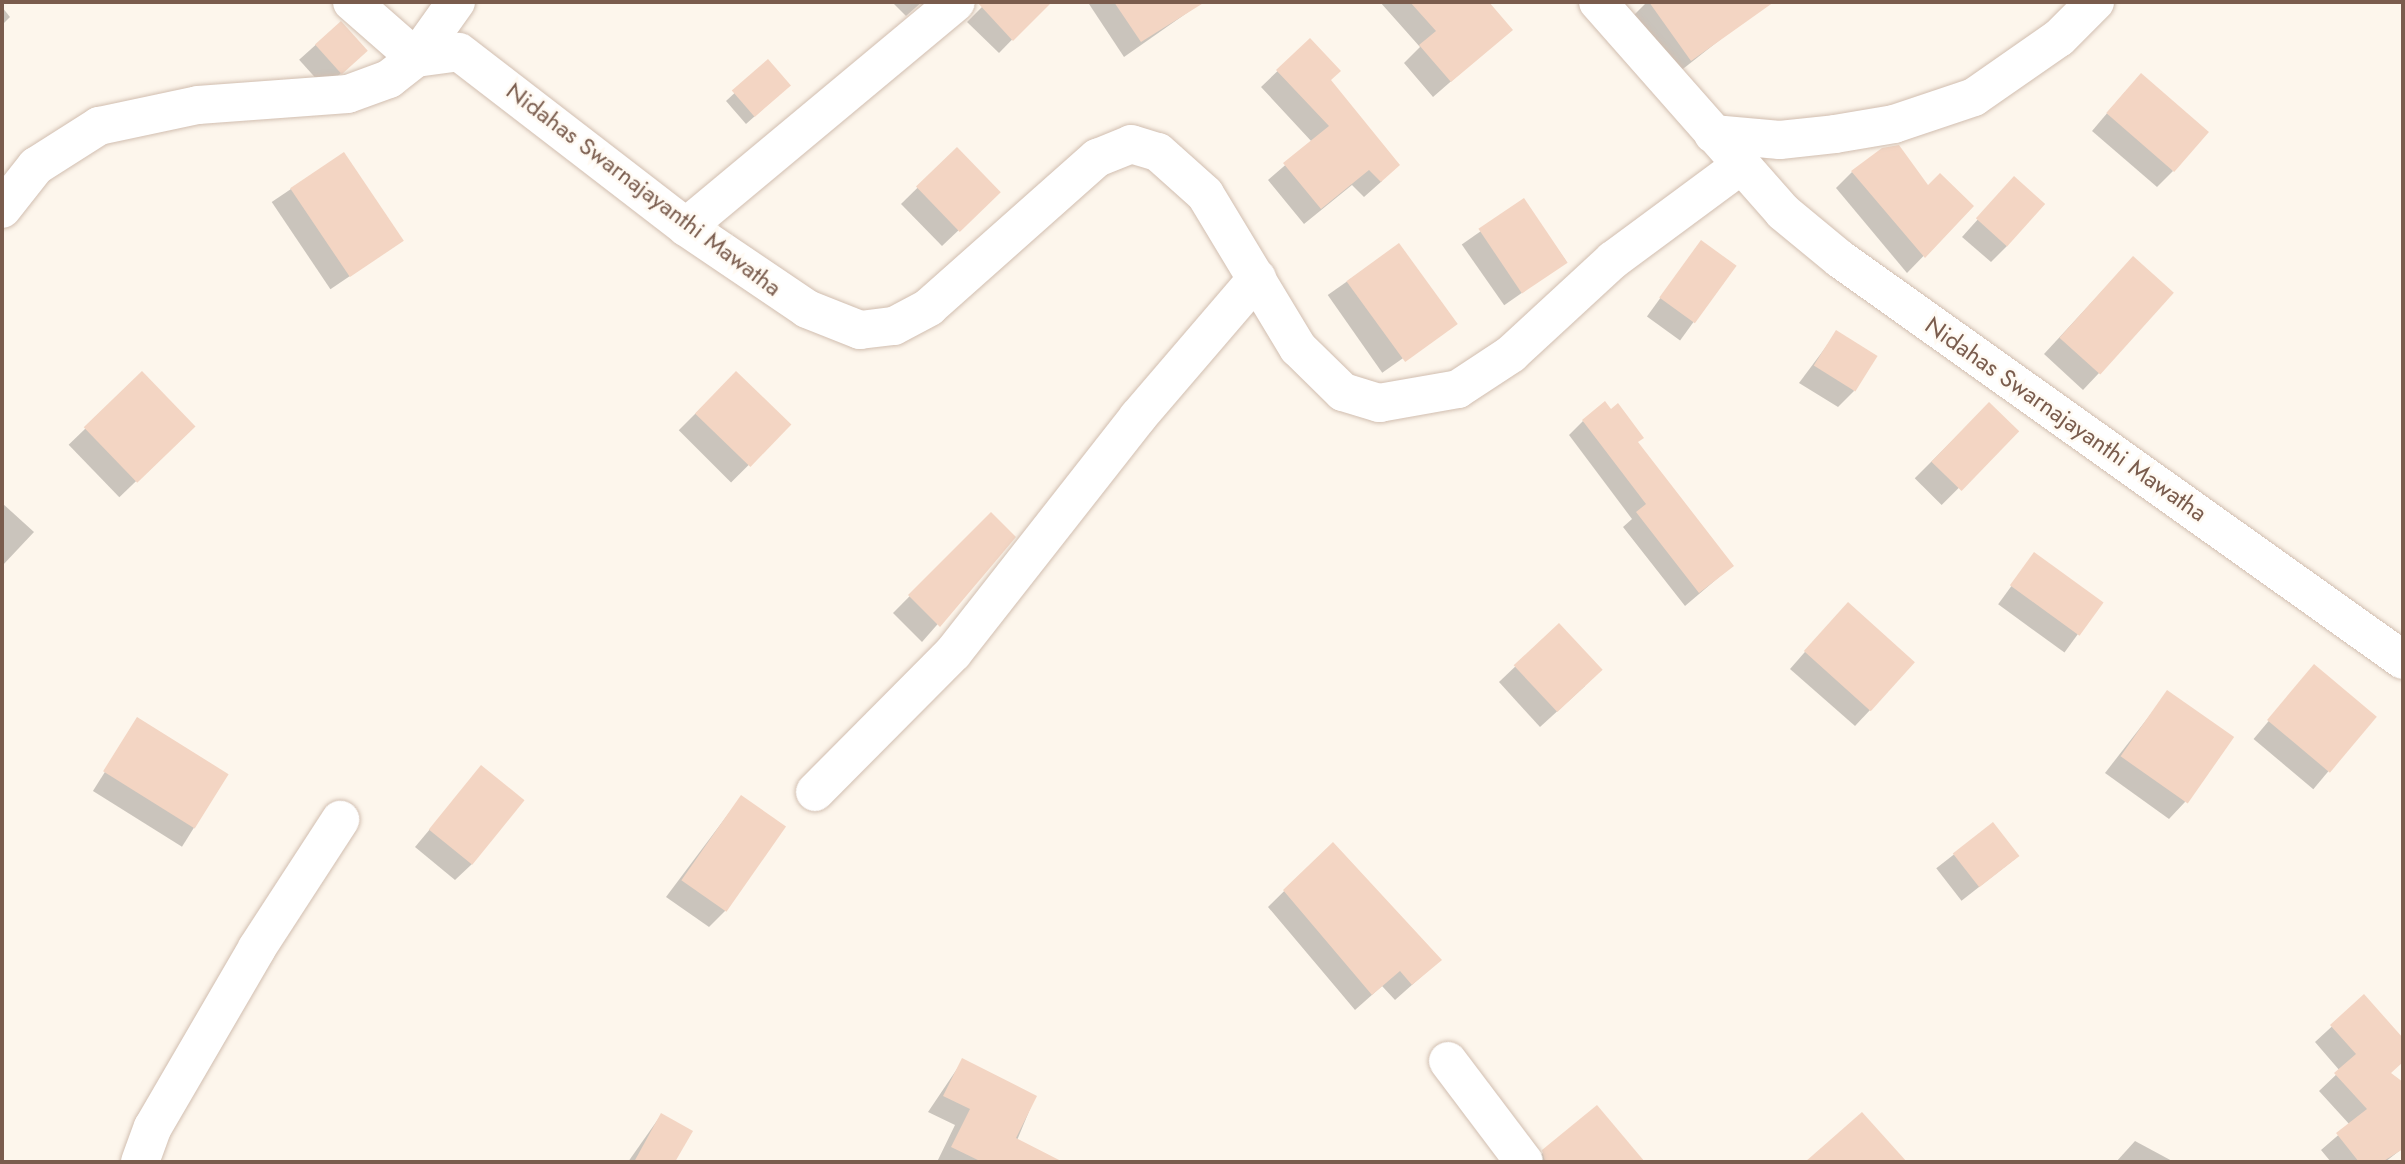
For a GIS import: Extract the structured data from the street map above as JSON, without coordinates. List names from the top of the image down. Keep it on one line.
{"streets":{"street":["Nidahas Swarnajayanthi Mawatha"]}}
